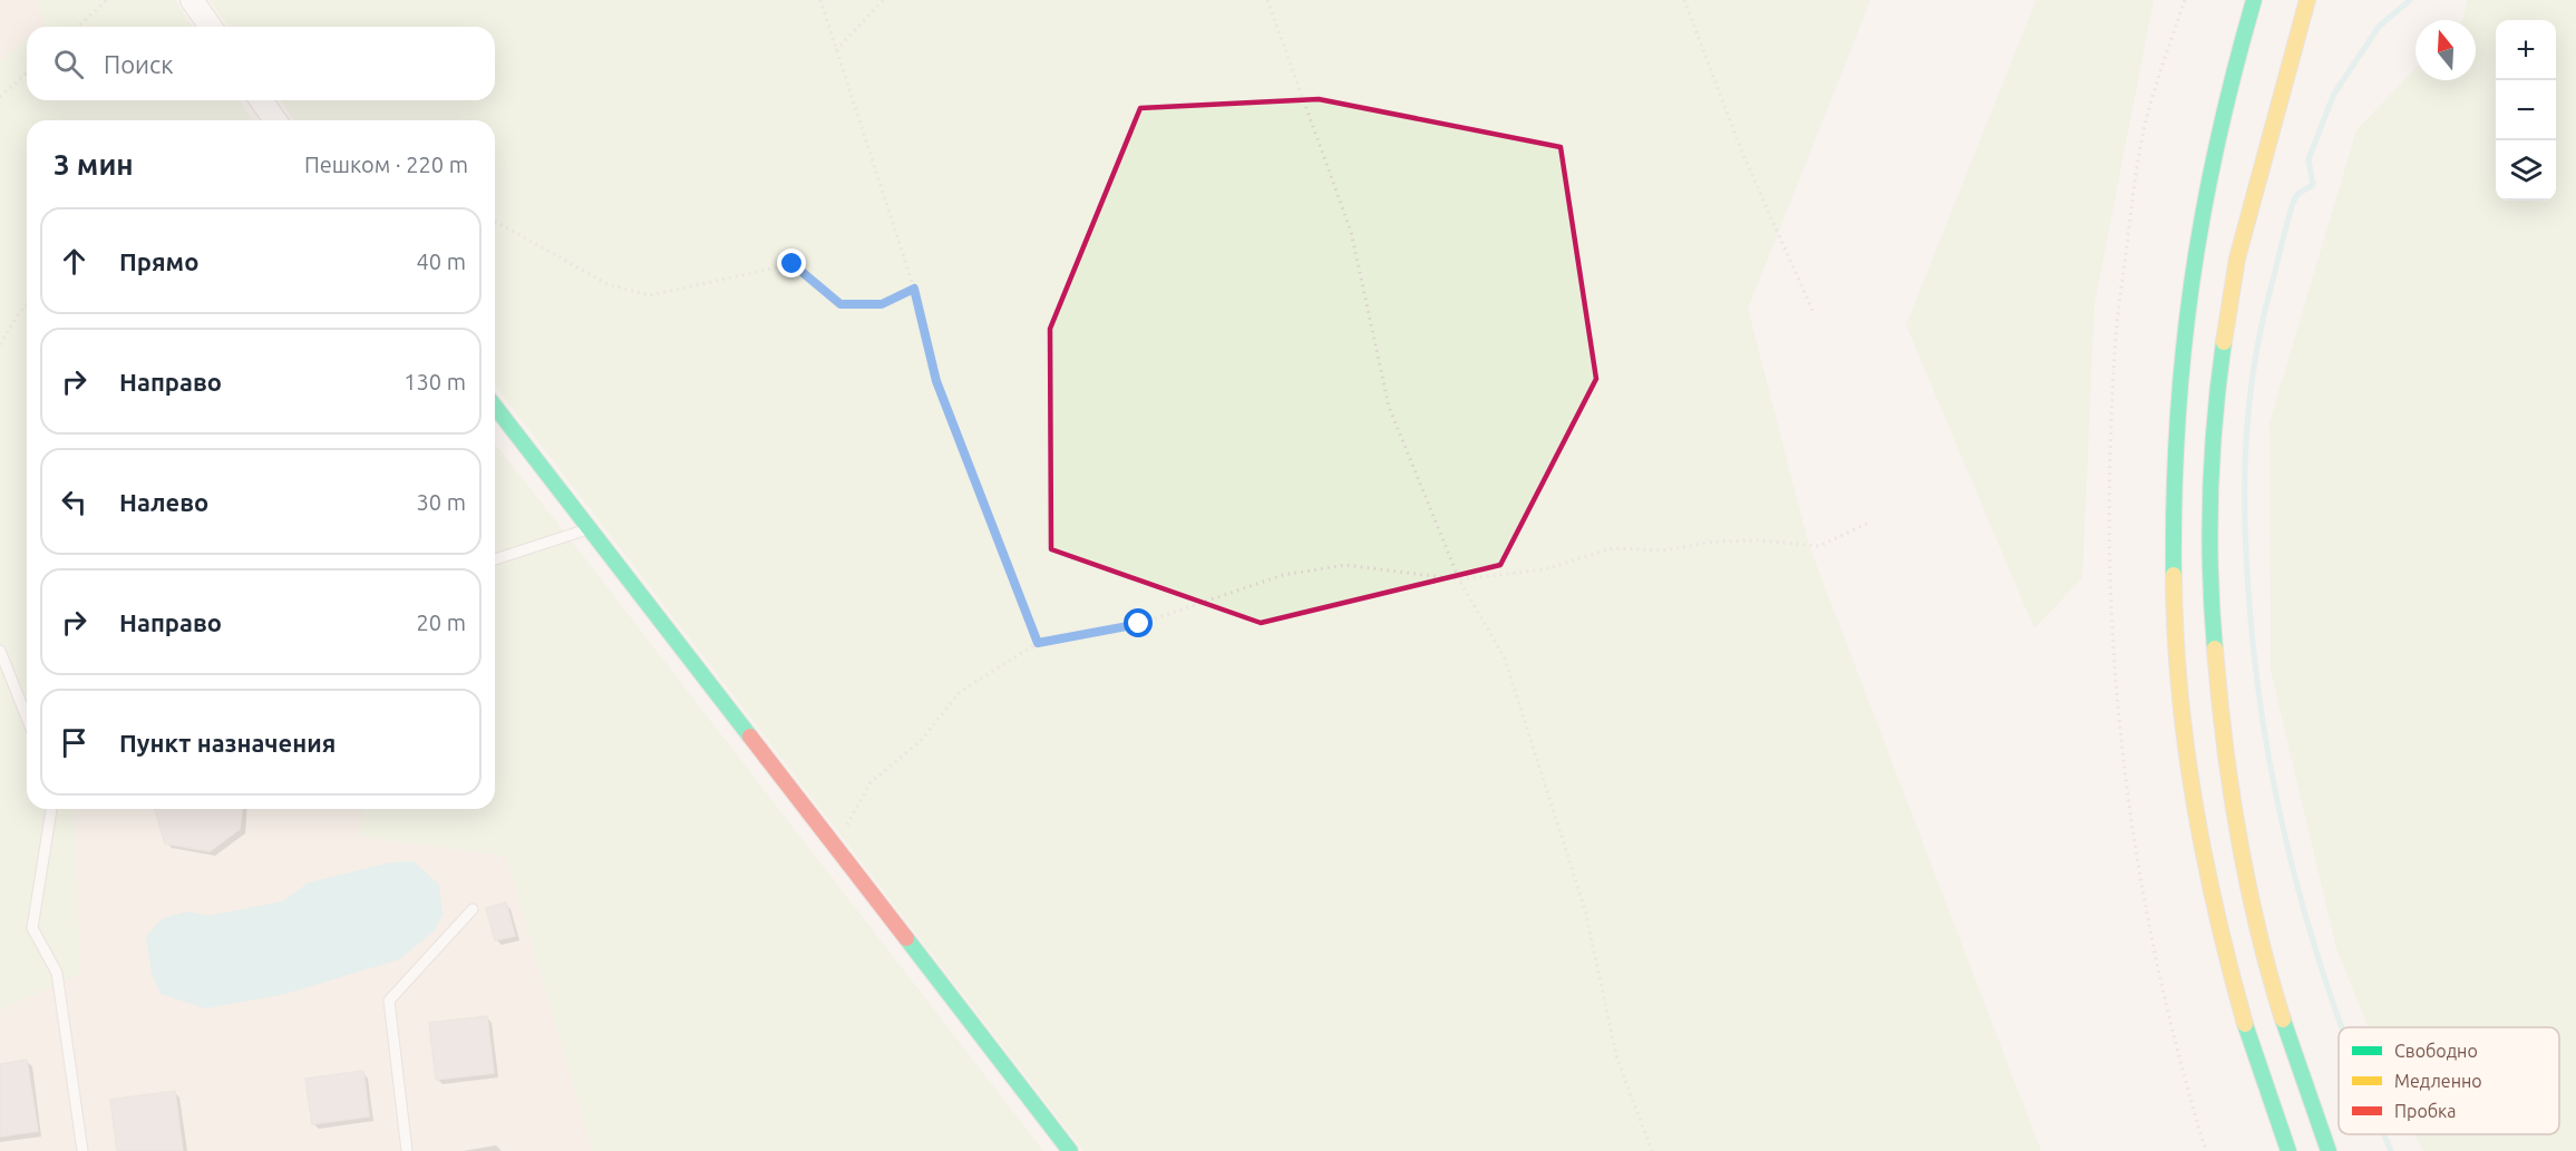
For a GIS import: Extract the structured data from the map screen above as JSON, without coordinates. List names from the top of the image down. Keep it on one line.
{"legend":["Свободно","Медленно","Пробка"],"north":"top","page":{"map_buttons":["+","−"],"search":"Поиск","heading":["3 мин","Пешком · 220 m"],"list":[["Прямо","40 m"],["Направо","130 m"],["Налево","30 m"],["Направо","20 m"],"Пункт назначения"]}}
